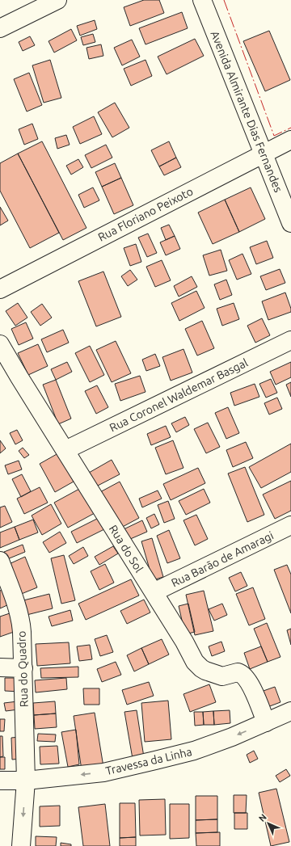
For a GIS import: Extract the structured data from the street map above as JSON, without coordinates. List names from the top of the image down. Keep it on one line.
{"streets":{"street":["Avenida Almirante Dias Fernandes","Rua Floriano Peixoto","Rua Coronel Waldemar Basgal","Rua do Sol","Rua Barão de Amaragi","Rua do Quadro","Travessa da Linha"]},"crossings":[["Avenida Almirante Dias Fernandes","Rua Floriano Peixoto"],["Rua Coronel Waldemar Basgal","Rua do Sol"],["Rua do Sol","Rua Barão de Amaragi"],["Rua do Sol","Travessa da Linha"],["Rua do Quadro","Travessa da Linha"]],"one_way":["Travessa da Linha"],"north":"top left"}
